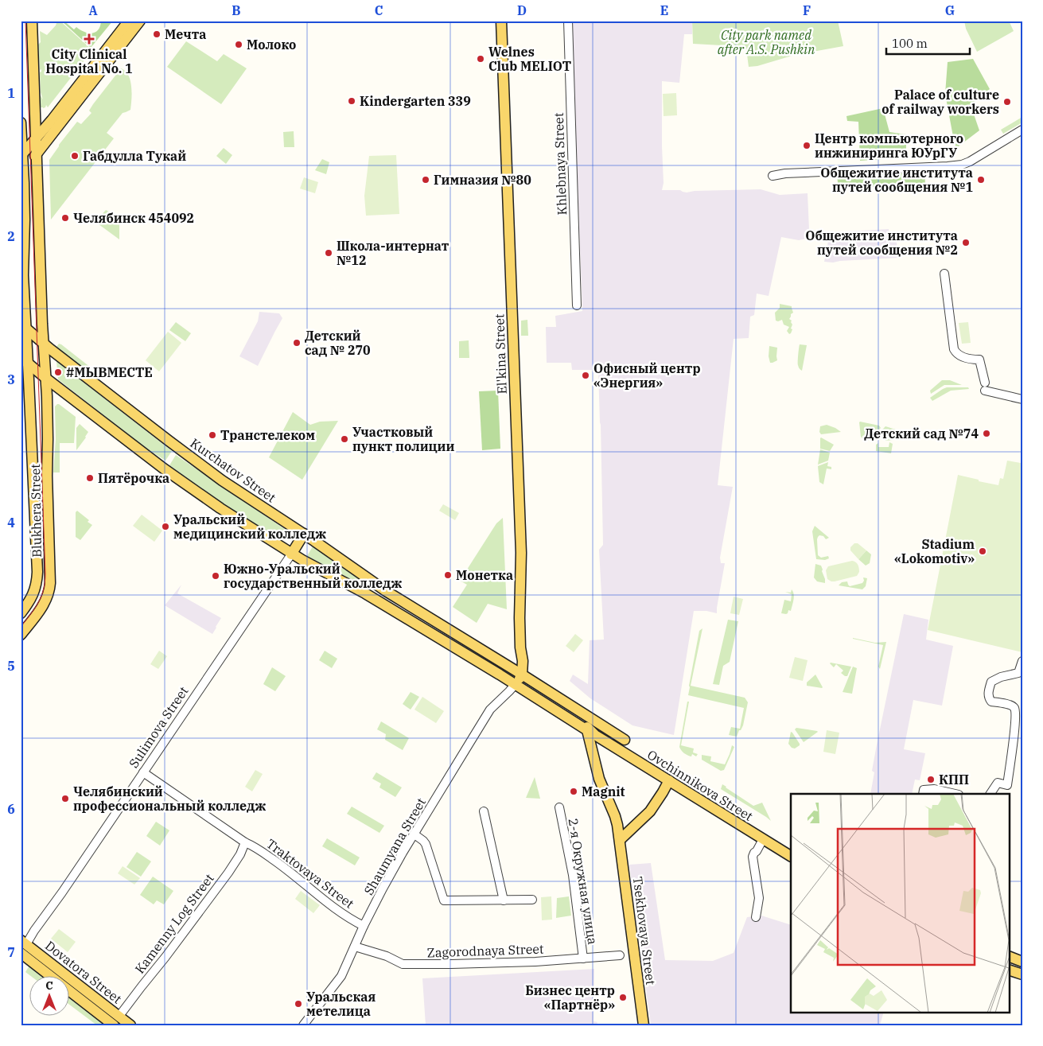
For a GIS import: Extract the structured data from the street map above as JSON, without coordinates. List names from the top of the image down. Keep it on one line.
{"streets":{"main road":["El'kina Street","Kurchatov Street","Blukhera Street","Sulimova Street","Ovchinnikova Street","Tsekhovaya Street","Dovatora Street"],"street":["Khlebnaya Street","Shaumyana Street","Traktovaya Street","2-я Окружная улица","Kamenny Log Street","Zagorodnaya Street"]},"crossings":[["El'kina Street","Kurchatov Street"],["Kurchatov Street","Blukhera Street"],["Sulimova Street","Traktovaya Street"],["Sulimova Street","Dovatora Street"],["Ovchinnikova Street","Shaumyana Street"],["Ovchinnikova Street","Tsekhovaya Street"],["Shaumyana Street","Traktovaya Street"],["Shaumyana Street","Zagorodnaya Street"],["Traktovaya Street","Kamenny Log Street"],["2-я Окружная улица","Zagorodnaya Street"],["Kamenny Log Street","Dovatora Street"]],"parks":["City park named after A.S. Pushkin"],"places":{"other":["Мечта","Молоко","Welnes Club MELIOT","Kindergarten 339","Palace of culture of railway workers","Центр компьютерного инжиниринга ЮУрГУ","Габдулла Тукай","Гимназия №80","Общежитие института путей сообщения №1","Челябинск 454092","Общежитие института путей сообщения №2","Школа-интернат №12","Детский сад № 270","#МЫВМЕСТЕ","Офисный центр «Энергия»","Детский сад №74","Транстелеком","Участковый пункт полиции","Пятёрочка","Уральский медицинский колледж","Stadium «Lokomotiv»","Монетка","Южно-Уральский государственный колледж","КПП","Magnit","Челябинский профессиональный колледж","Бизнес центр «Партнёр»","Уральская метелица"],"health":["City Clinical Hospital No. 1"]},"scale_bar":"100 m","north":"top","grid":{"columns":["A","B","C","D","E","F","G"],"rows":["1","2","3","4","5","6","7"]}}
